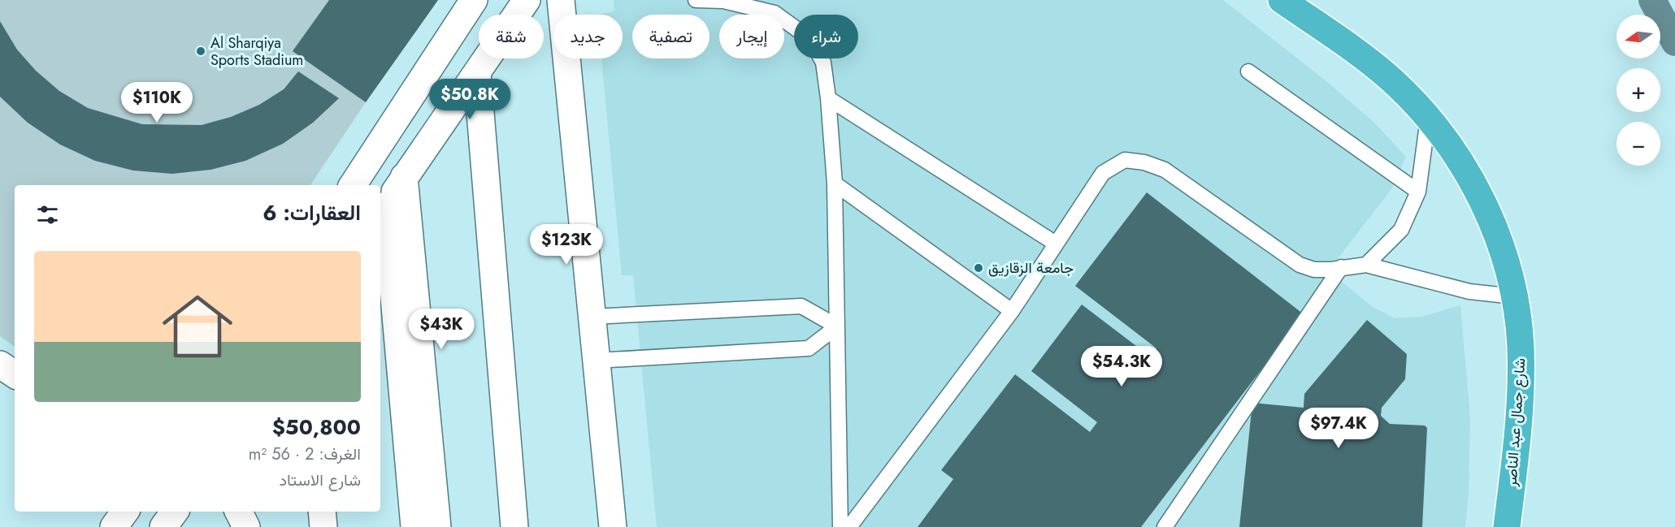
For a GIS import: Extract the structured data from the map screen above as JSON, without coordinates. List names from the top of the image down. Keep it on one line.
{"streets":{"highway":["شارع جمال عبد الناصر"]},"places":["Al Sharqiya Sports Stadium","جامعة الزقازيق"],"north":"left","page":{"map_buttons":["+","−"],"chip":["شراء","إيجار","تصفية","جديد","شقة"],"price":["$50.8K","$110K","$123K","$43K","$54.3K","$97.4K"],"heading":"العقارات: 6","list":[{"name":"$50,800","note":"الغرف: 2 · 56 m² · شارع الاستاد"}]}}
